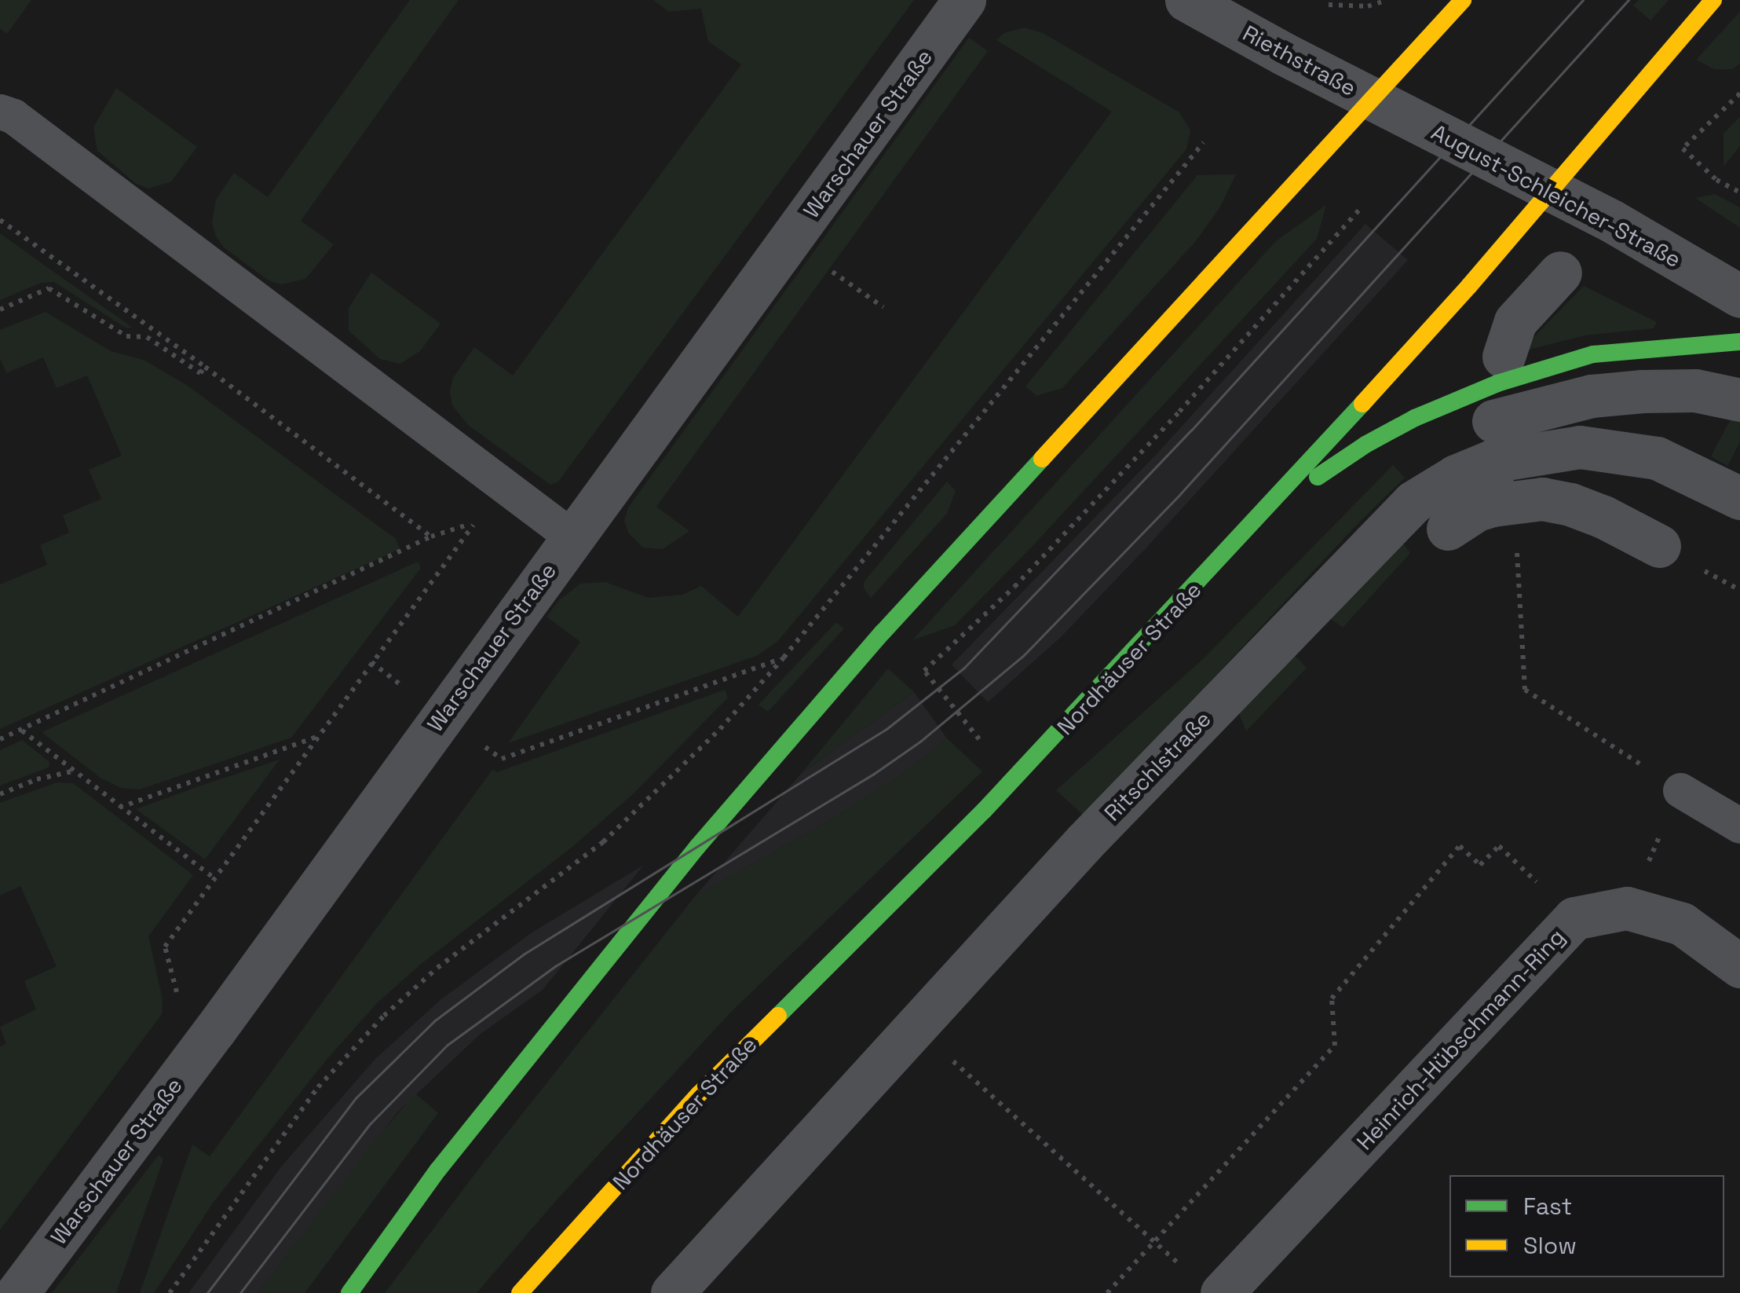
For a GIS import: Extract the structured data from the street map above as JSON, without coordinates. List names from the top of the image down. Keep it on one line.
{"streets":{"main road":["Nordhäuser Straße"],"street":["Riethstraße","Warschauer Straße","August-Schleicher-Straße","Ritschlstraße","Heinrich-Hübschmann-Ring"]},"crossings":[["Riethstraße","August-Schleicher-Straße"],["August-Schleicher-Straße","Nordhäuser Straße"]],"legend":["Fast","Slow"]}
